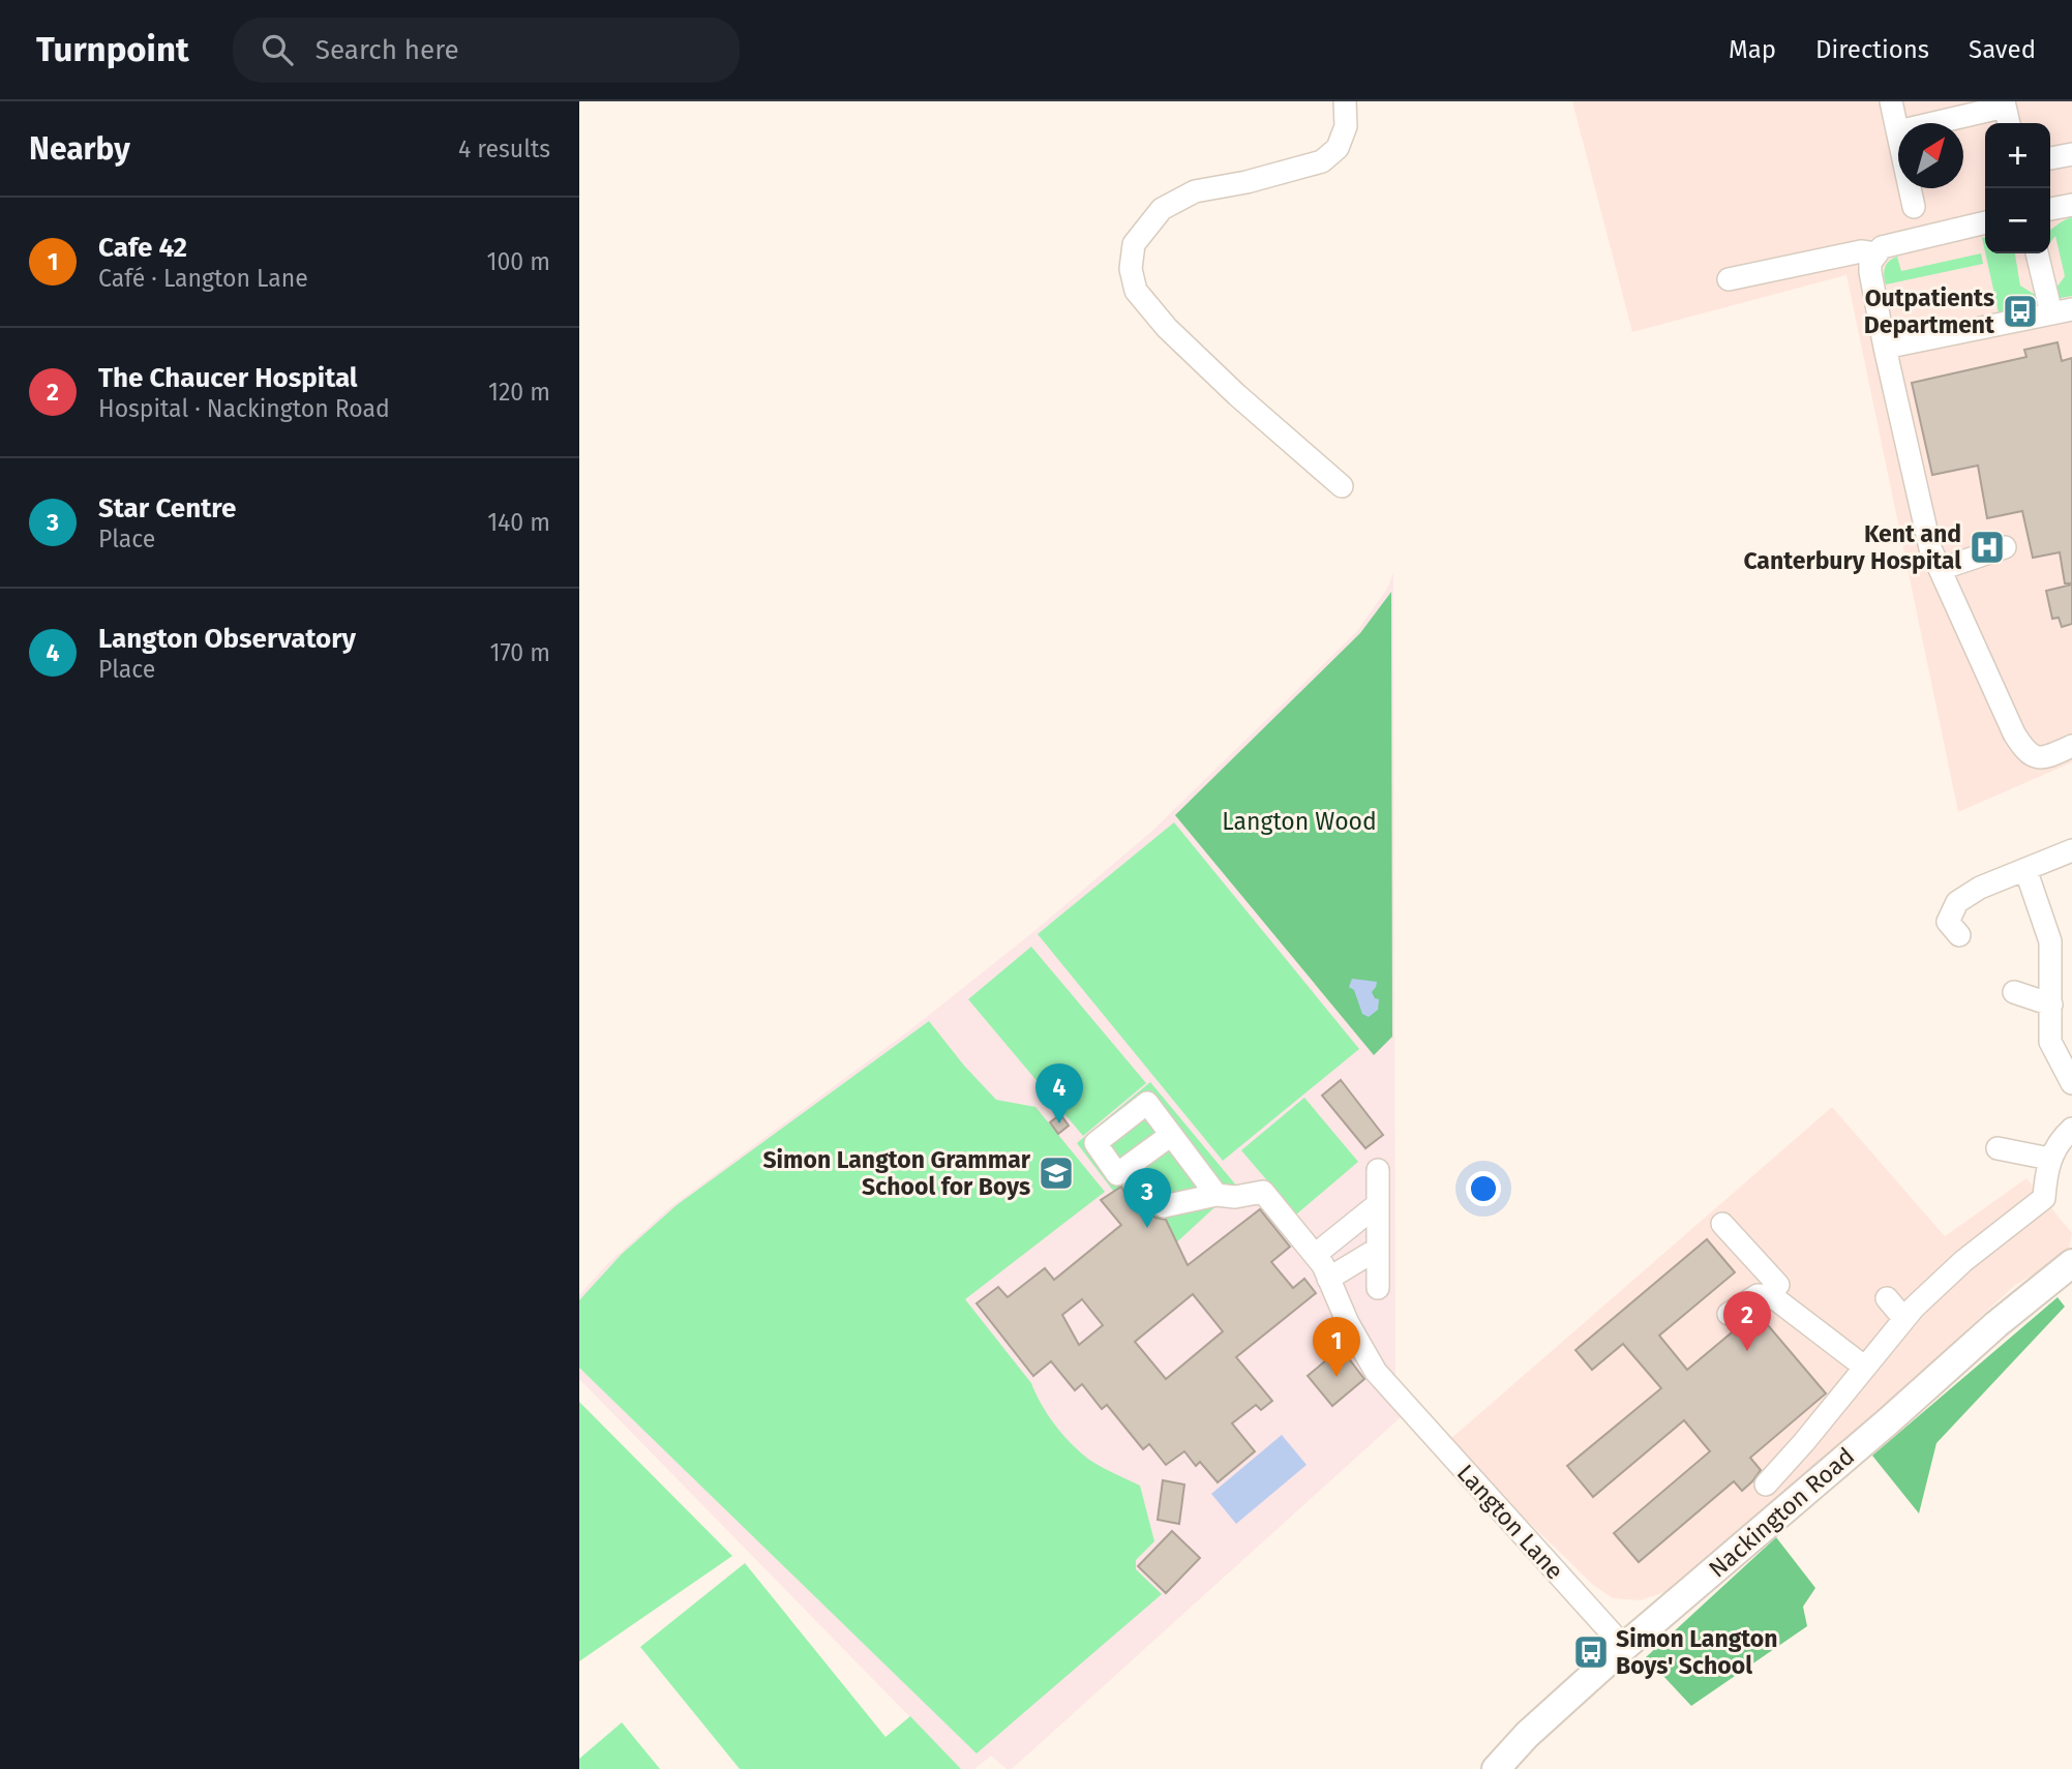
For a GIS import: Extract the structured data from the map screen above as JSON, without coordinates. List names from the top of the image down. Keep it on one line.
{"streets":{"main road":["Nackington Road"],"street":["Langton Lane"]},"crossings":[["Nackington Road","Langton Lane"]],"parks":["Langton Wood"],"places":{"bus stop":["Outpatients Department","Simon Langton Boys' School"],"hospital":["Kent and Canterbury Hospital"],"school or university":["Simon Langton Grammar School for Boys"]},"north":"top right","page":{"header":"Turnpoint","search":"Search here","nav":["Map","Directions","Saved"],"heading":["Nearby","4 results"],"map_buttons":["+","−"],"list":[{"mark":"1","name":"Cafe 42","note":"Café · Langton Lane","value":"100 m"},{"mark":"2","name":"The Chaucer Hospital","note":"Hospital · Nackington Road","value":"120 m"},{"mark":"3","name":"Star Centre","note":"Place","value":"140 m"},{"mark":"4","name":"Langton Observatory","note":"Place","value":"170 m"}],"pins":["4","3","2","1"]}}
